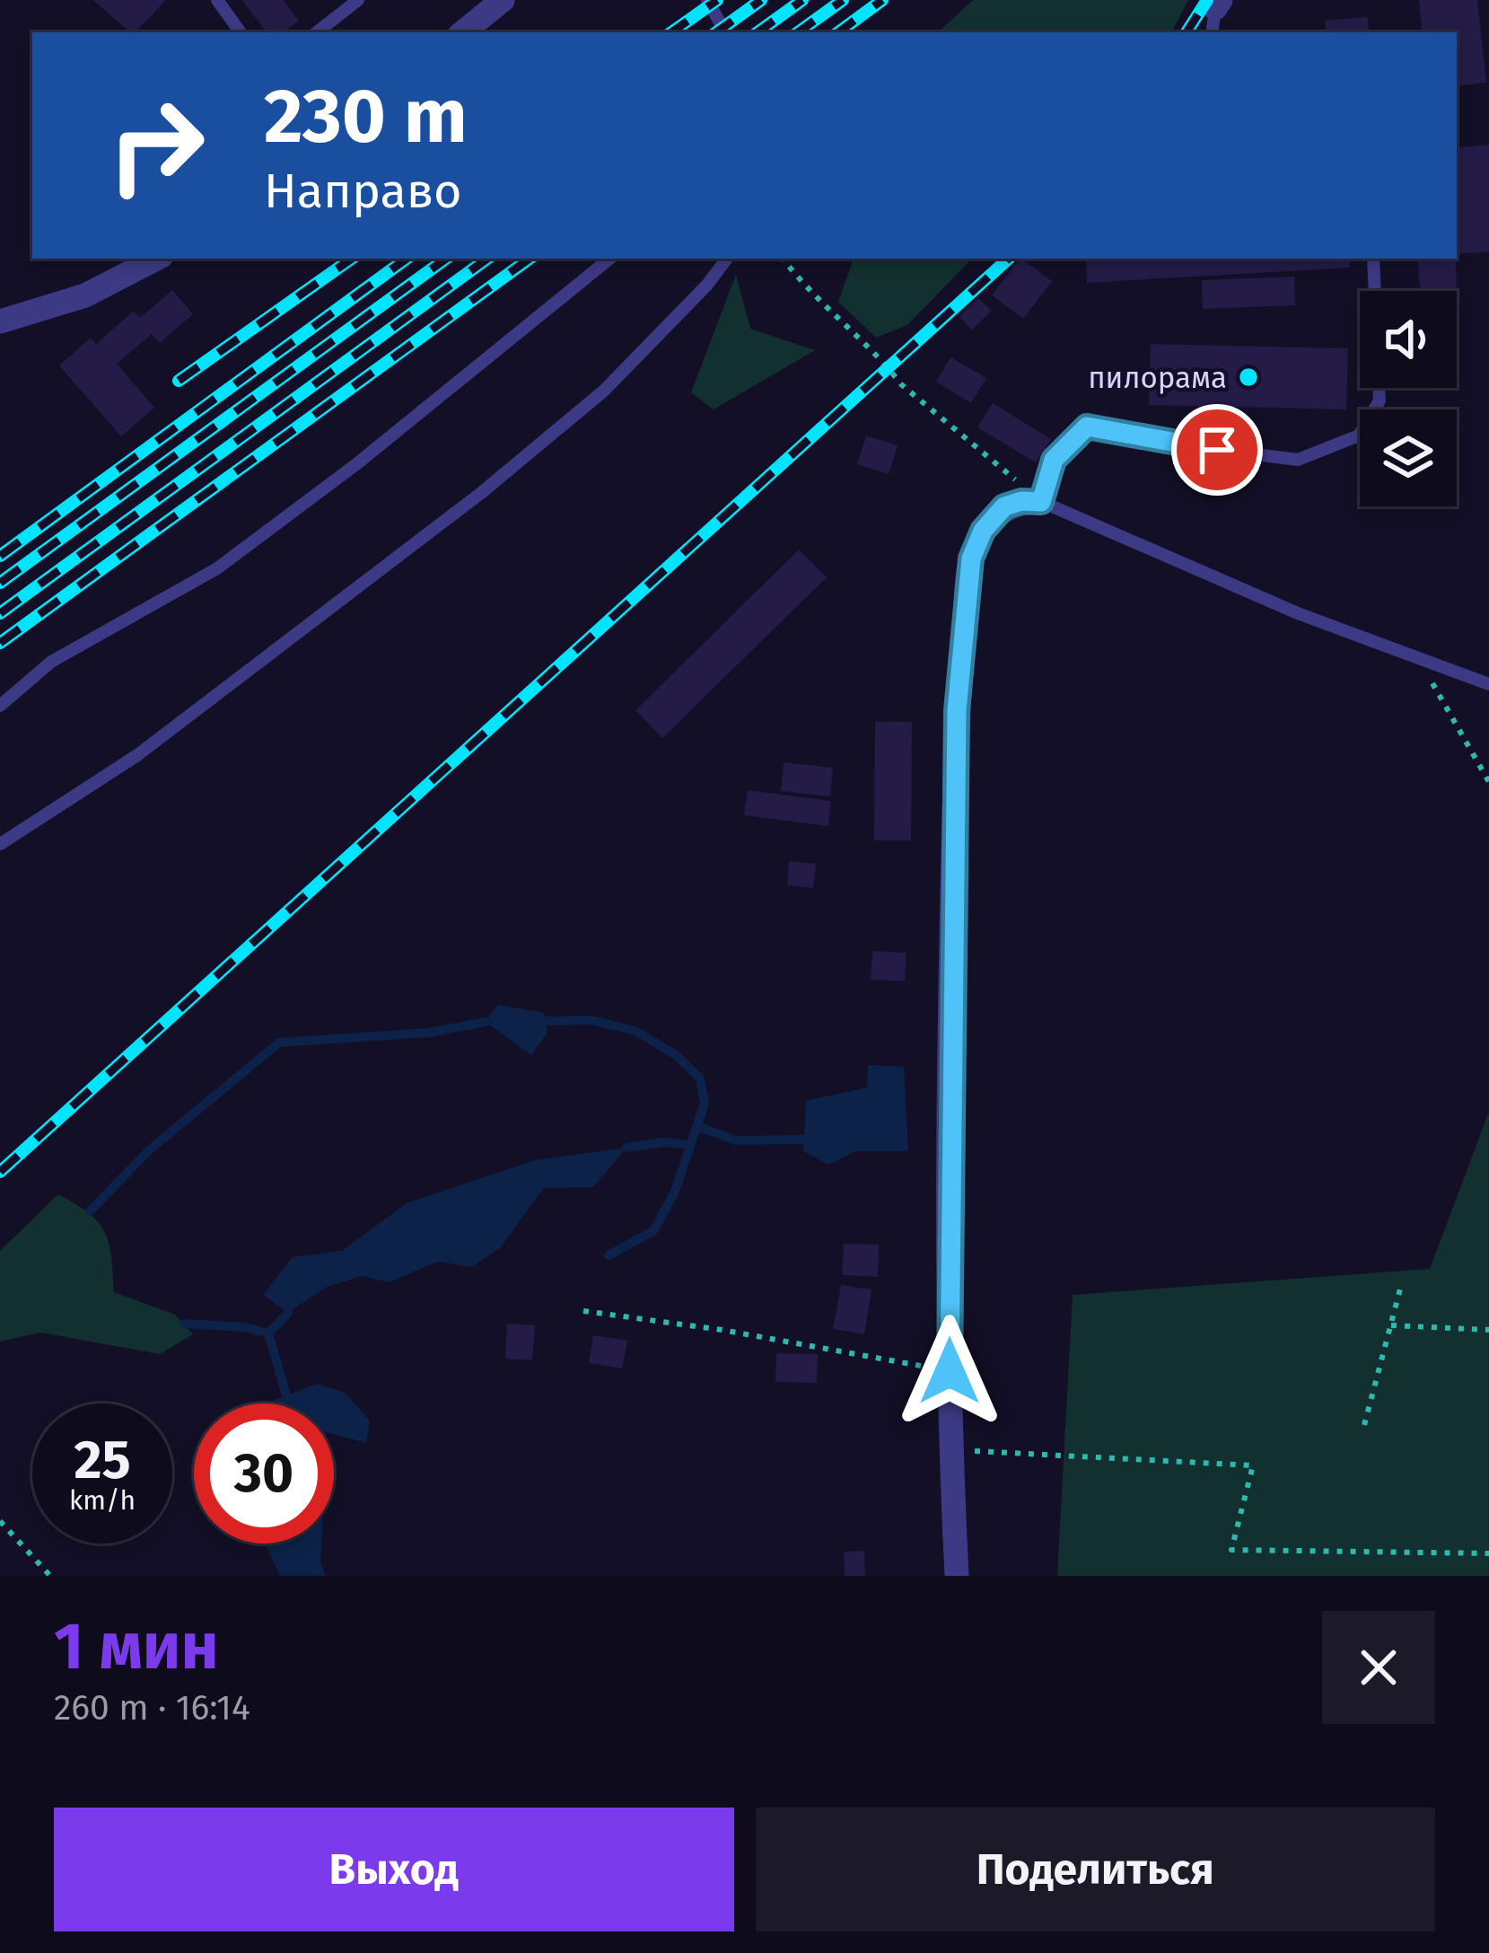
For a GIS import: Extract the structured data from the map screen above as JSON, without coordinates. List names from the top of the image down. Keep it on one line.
{"places":["пилорама"],"page":{"turn":["230 m","Направо"],"speed":"25 km/h","limit":"30","heading":["1 мин","260 m · 16:14"],"buttons":["Выход","Поделиться"]}}
